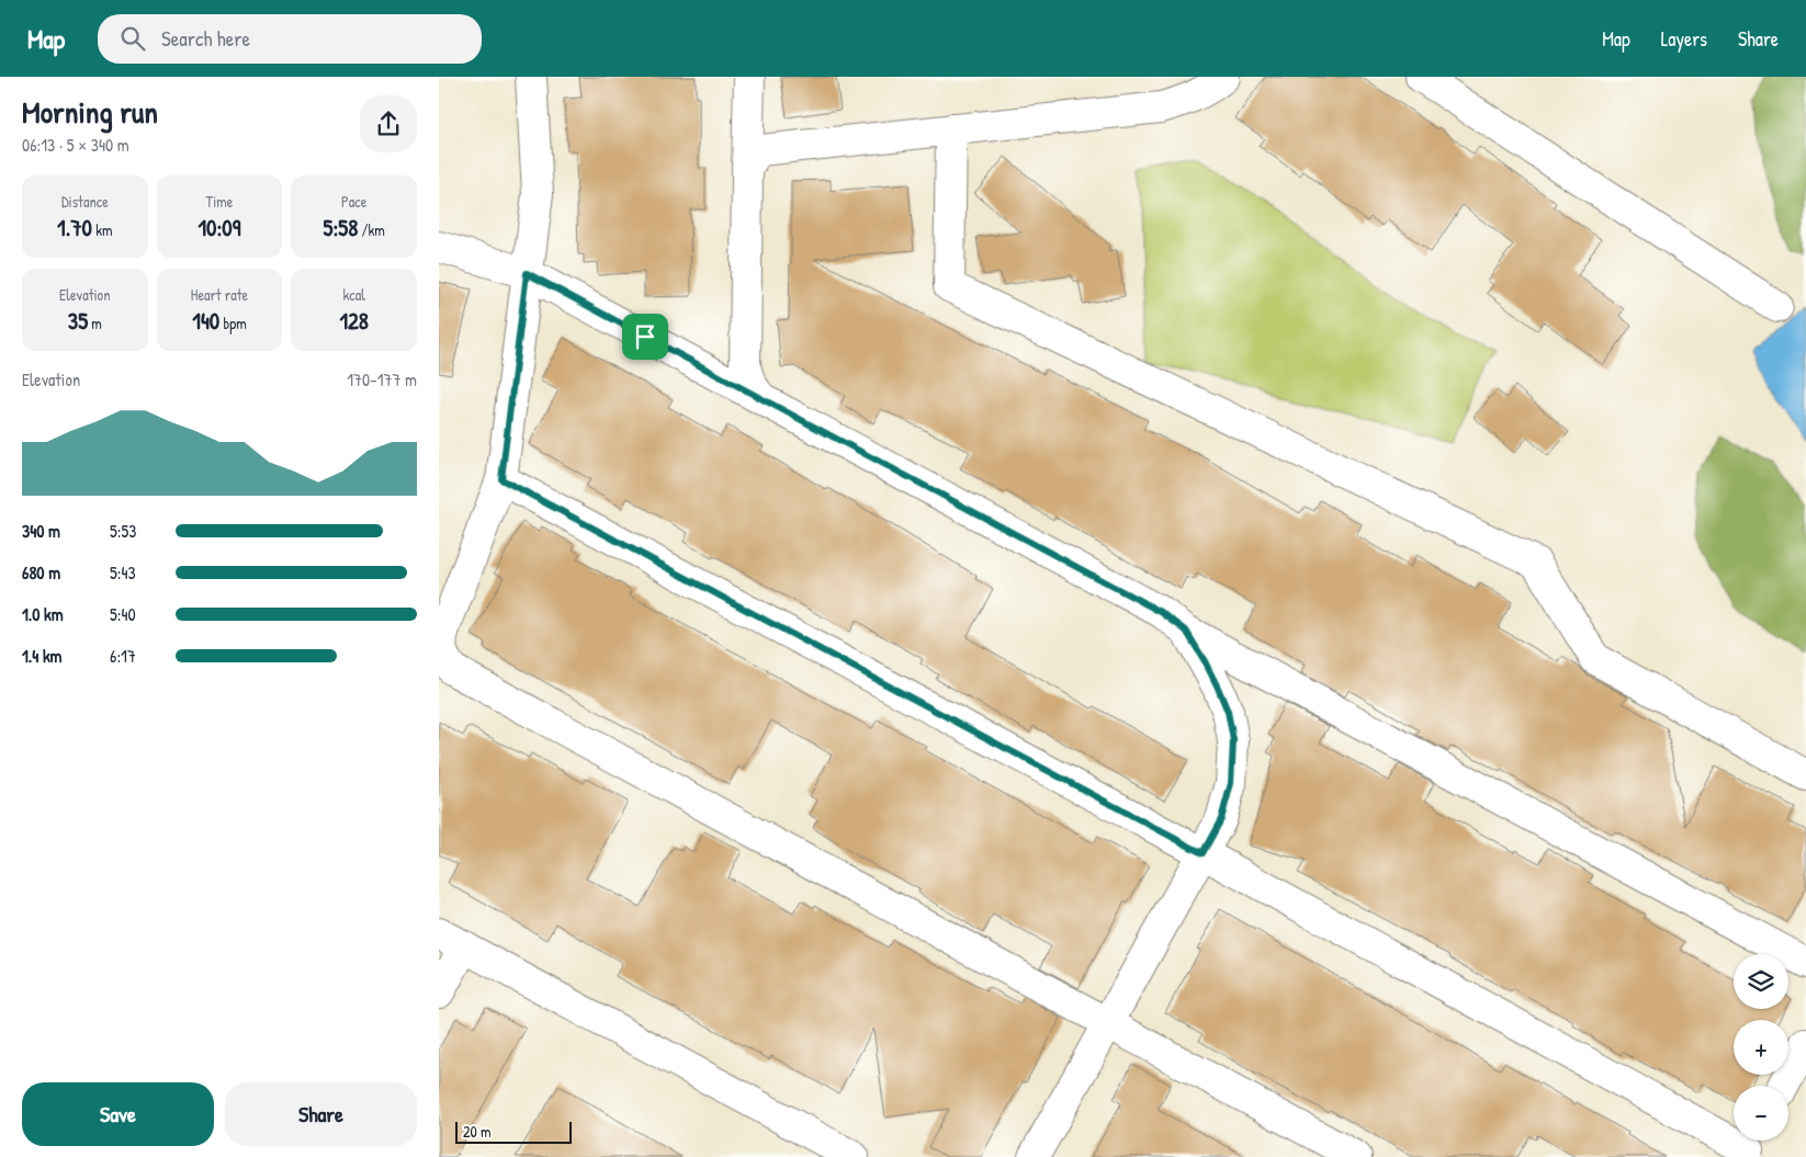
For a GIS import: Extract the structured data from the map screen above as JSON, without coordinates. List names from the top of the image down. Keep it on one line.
{"scale_bar":"20 m","page":{"header":"Map","search":"Search here","nav":["Map","Layers","Share"],"heading":["Morning run","06:13 · 5 × 340 m"],"stats":[["Distance","1.70 km"],["Time","10:09"],["Pace","5:58 /km"],["Elevation","35 m"],["Heart rate","140 bpm"],["kcal","128"]],"chart":["Elevation","170–177 m"],"list":[{"name":"340 m","note":"5:53"},{"name":"680 m","note":"5:43"},{"name":"1.0 km","note":"5:40"},{"name":"1.4 km","note":"6:17"}],"map_buttons":["+","−"],"buttons":["Save","Share"],"scale":"20 m"}}
